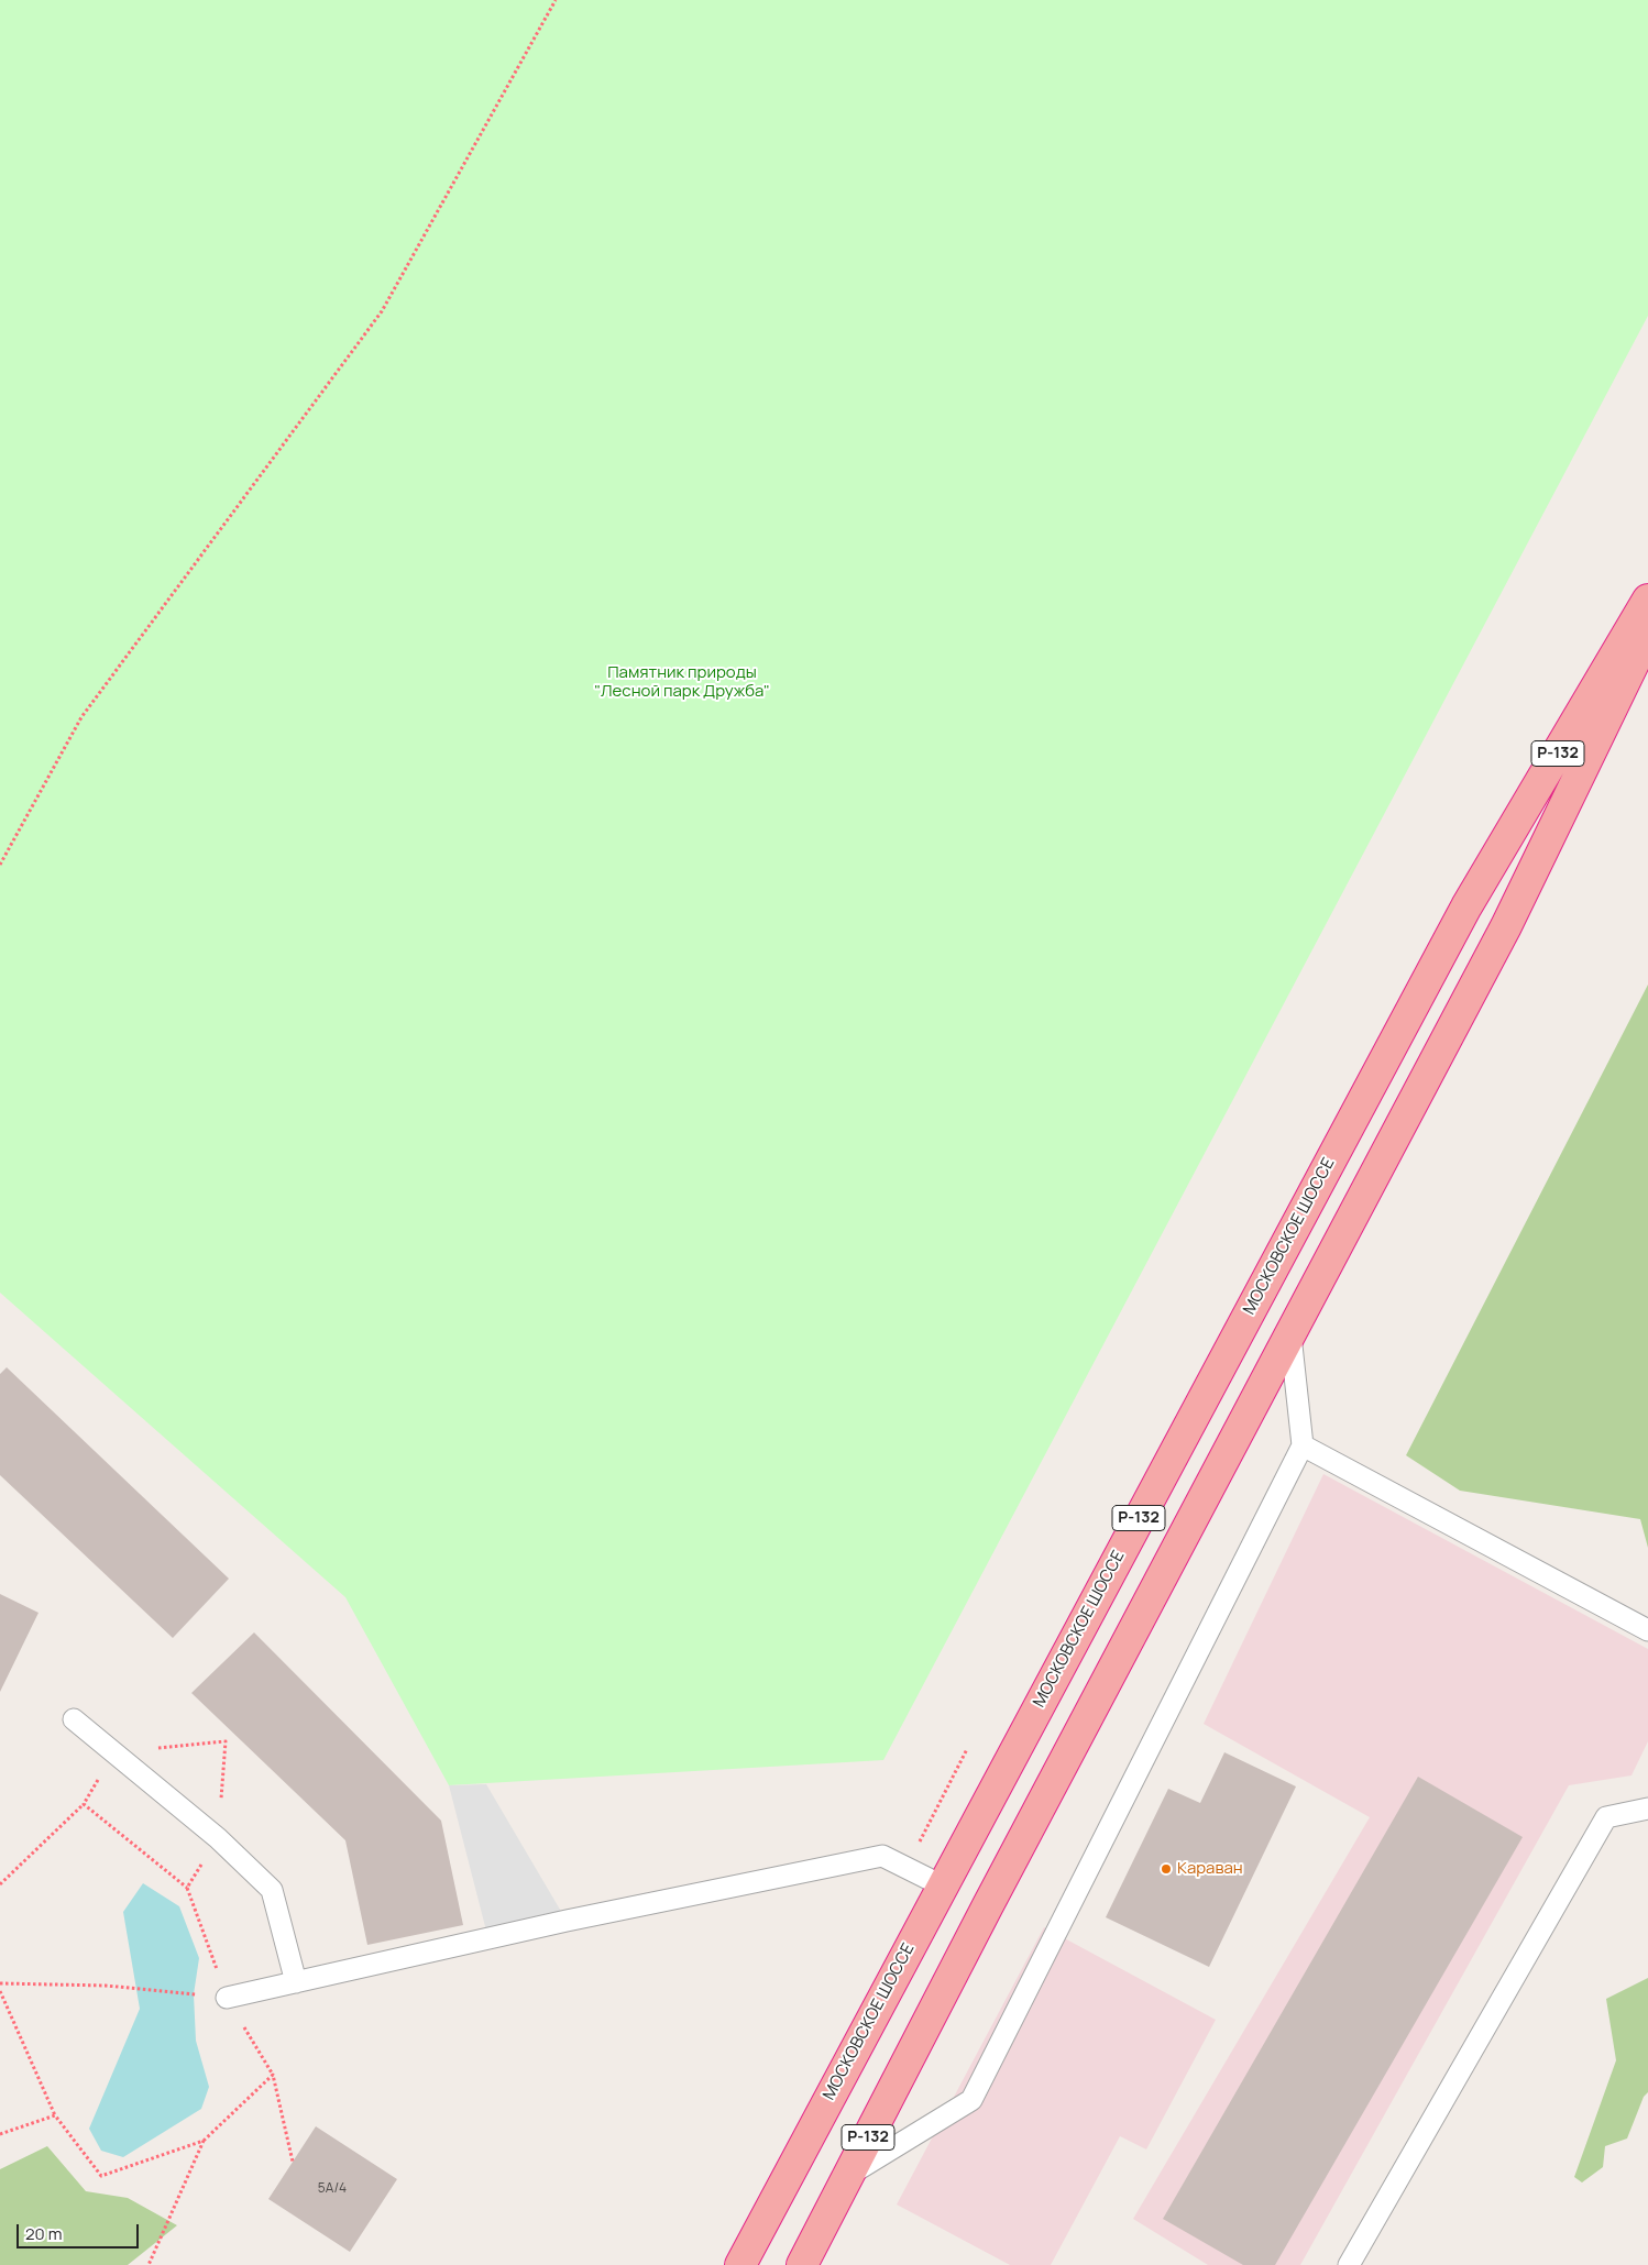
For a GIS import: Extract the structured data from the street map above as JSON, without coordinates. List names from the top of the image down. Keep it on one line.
{"streets":{"highway":["Р-132","МОСКОВСКОЕ ШОССЕ"]},"parks":["Памятник природы \"Лесной парк Дружба\""],"places":["Караван"],"house_numbers":["5А/4"],"scale_bar":"20 m"}
